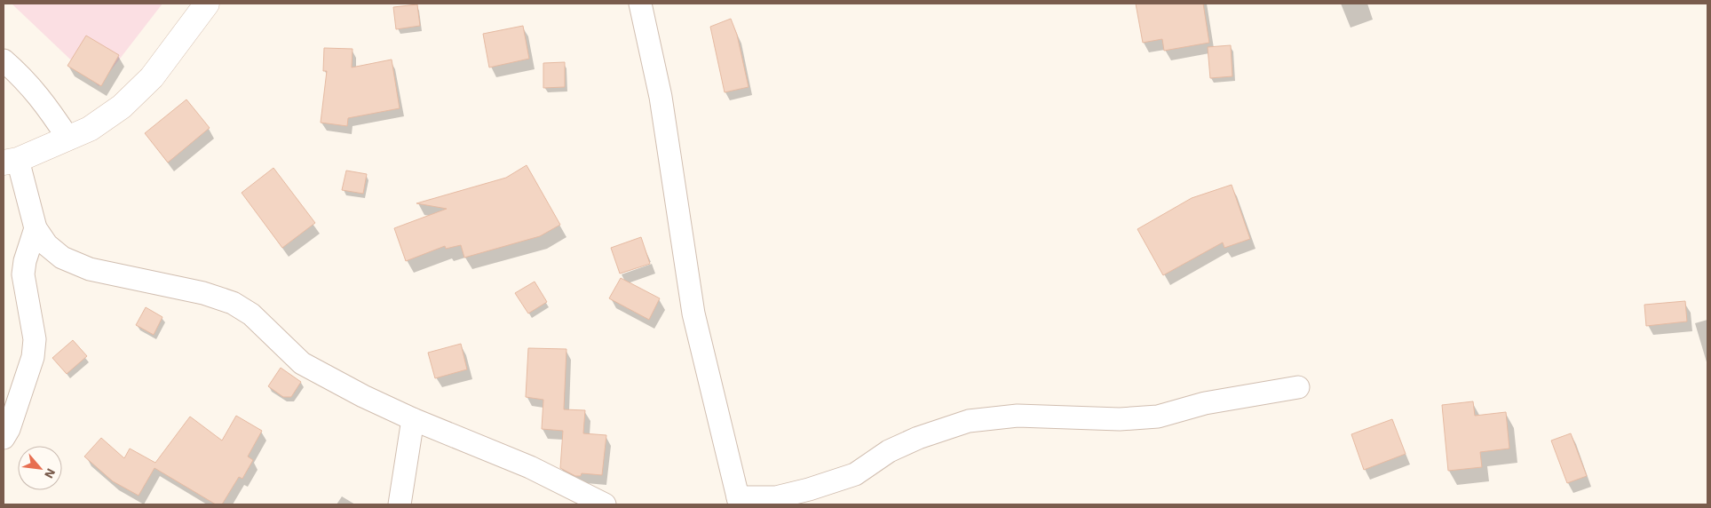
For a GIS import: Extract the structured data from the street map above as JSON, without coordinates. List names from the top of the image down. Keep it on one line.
{"north":"bottom right"}
